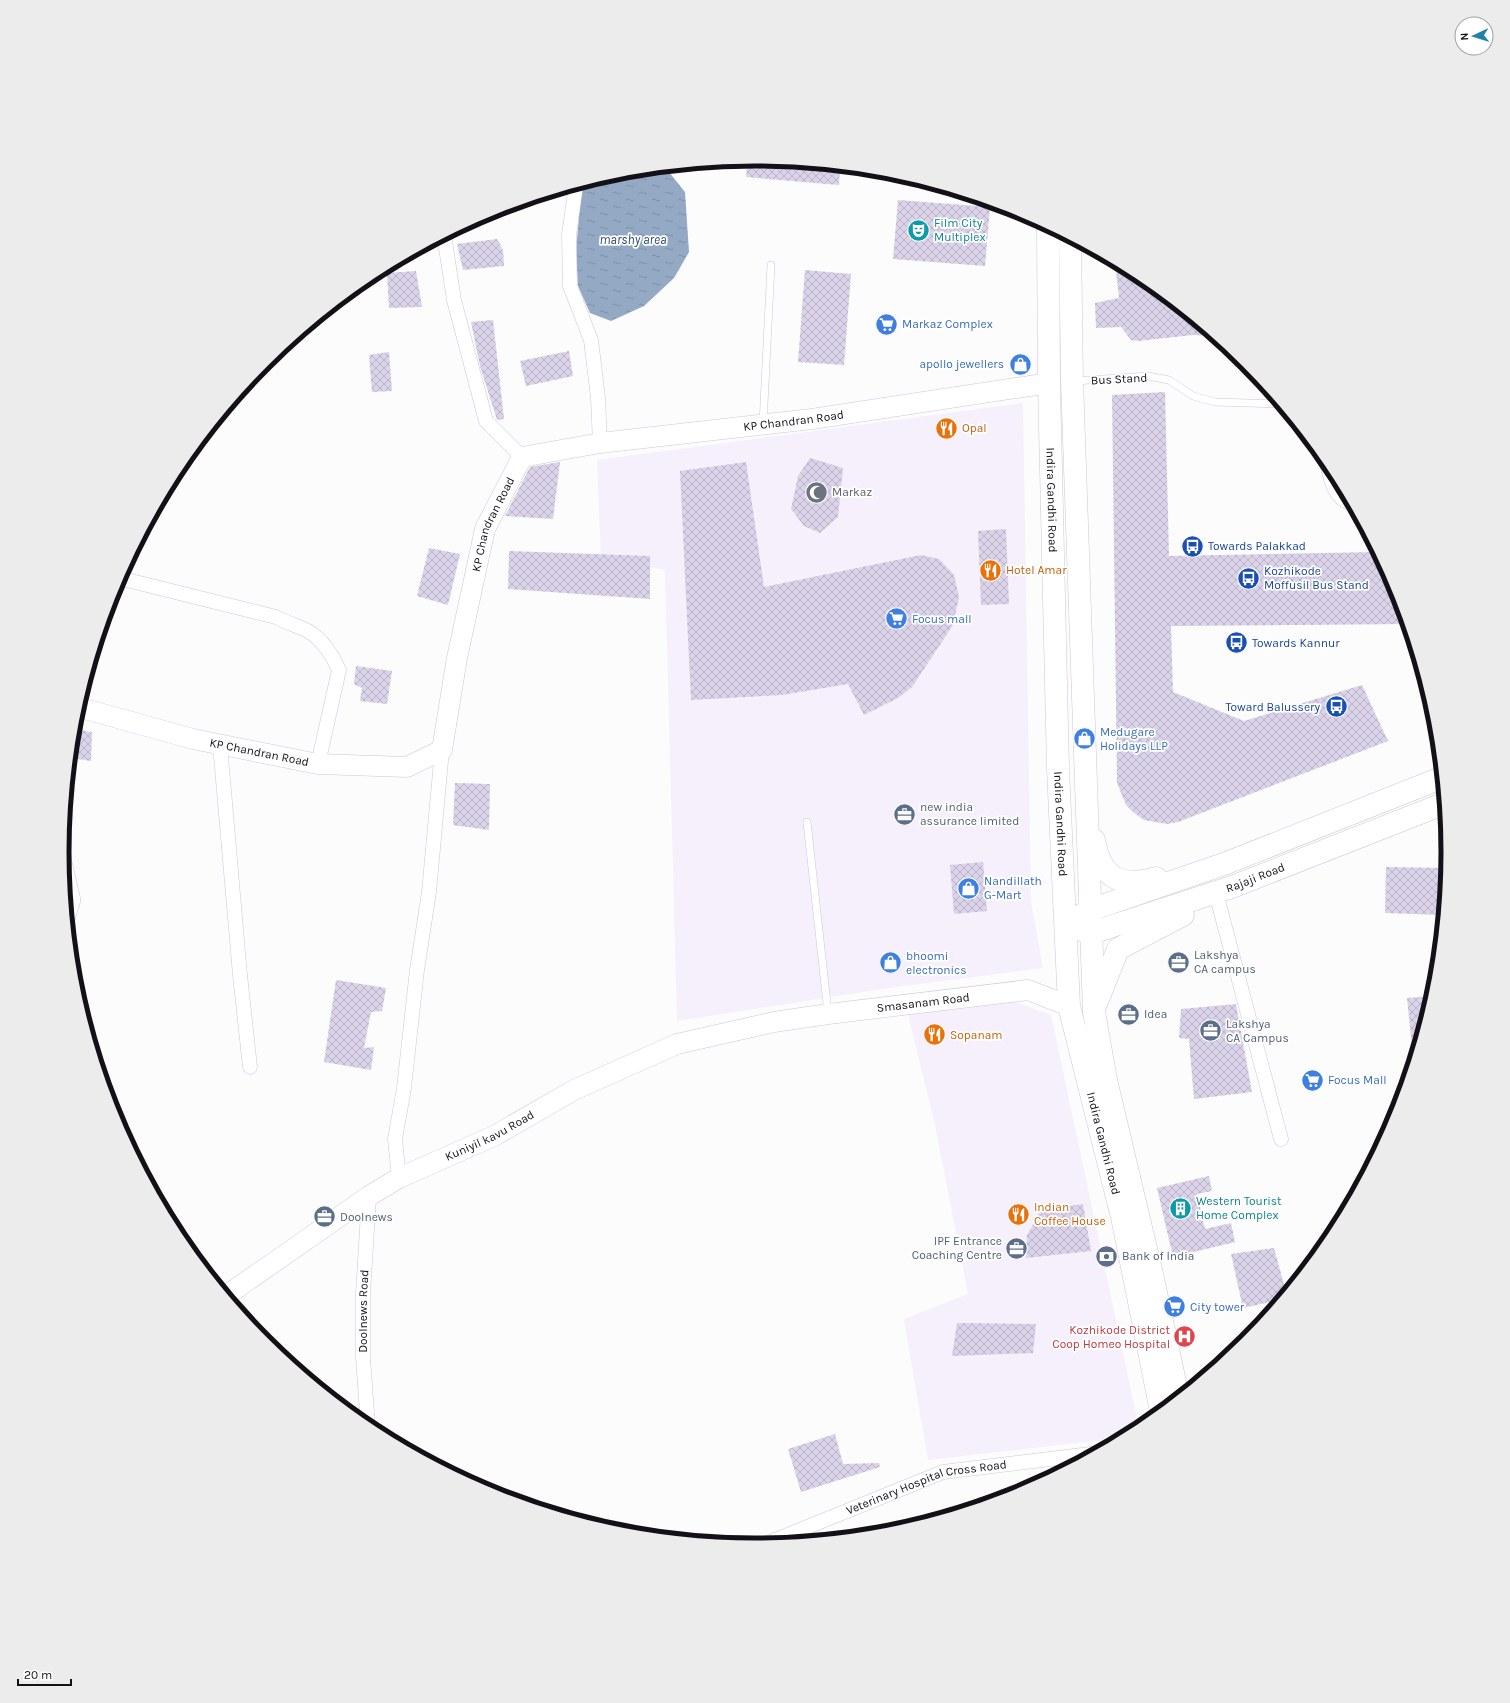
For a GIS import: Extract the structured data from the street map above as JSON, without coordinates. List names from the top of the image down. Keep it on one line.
{"streets":{"main road":["Indira Gandhi Road","Rajaji Road"],"street":["KP Chandran Road","Smasanam Road","Kuniyil kavu Road","Doolnews Road","Veterinary Hospital Cross Road"],"lane":["Bus Stand"]},"crossings":[["Bus Stand","Indira Gandhi Road"],["KP Chandran Road","Indira Gandhi Road"],["Indira Gandhi Road","Rajaji Road"],["Indira Gandhi Road","Smasanam Road"],["Smasanam Road","Kuniyil kavu Road"],["Kuniyil kavu Road","Doolnews Road"]],"water":["marshy area"],"places":{"theatre":["Film City Multiplex"],"supermarket":["Markaz Complex","Focus mall","Focus Mall","City tower"],"shop":["apollo jewellers","Medugare Holidays LLP","Nandillath G-Mart","bhoomi electronics"],"restaurant":["Opal","Hotel Amar","Sopanam","Indian Coffee House"],"mosque":["Markaz"],"bus stop":["Towards Palakkad","Kozhikode Moffusil Bus Stand","Towards Kannur","Toward Balussery"],"office":["new india assurance limited","Lakshya CA campus","Idea","Lakshya CA Campus","Doolnews","IPF Entrance Coaching Centre"],"building":["Western Tourist Home Complex"],"bank":["Bank of India"],"hospital":["Kozhikode District Coop Homeo Hospital"]},"scale_bar":"20 m","north":"left"}
